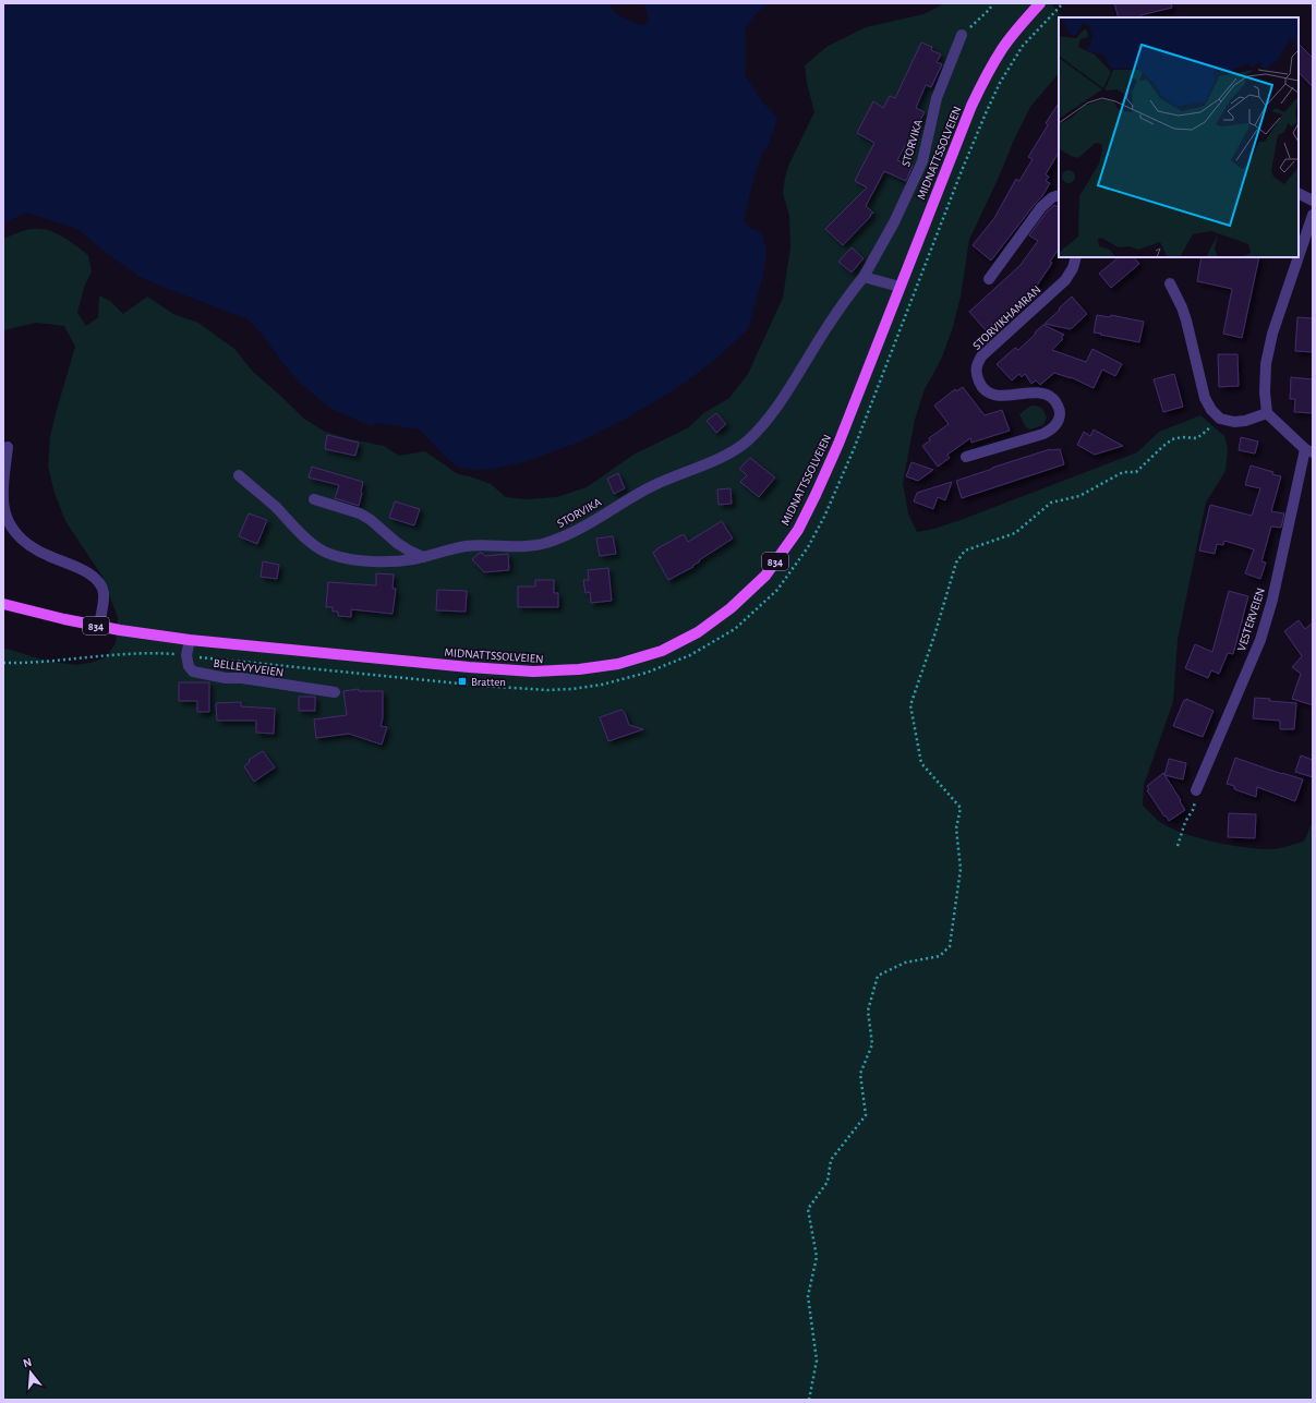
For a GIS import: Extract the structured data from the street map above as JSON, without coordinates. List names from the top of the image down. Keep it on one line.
{"streets":{"main road":["MIDNATTSSOLVEIEN","834"],"street":["STORVIKA","STORVIKHAMRAN","VESTERVEIEN","BELLEVYVEIEN"]},"places":{"transit":["Bratten"]},"north":"top"}
